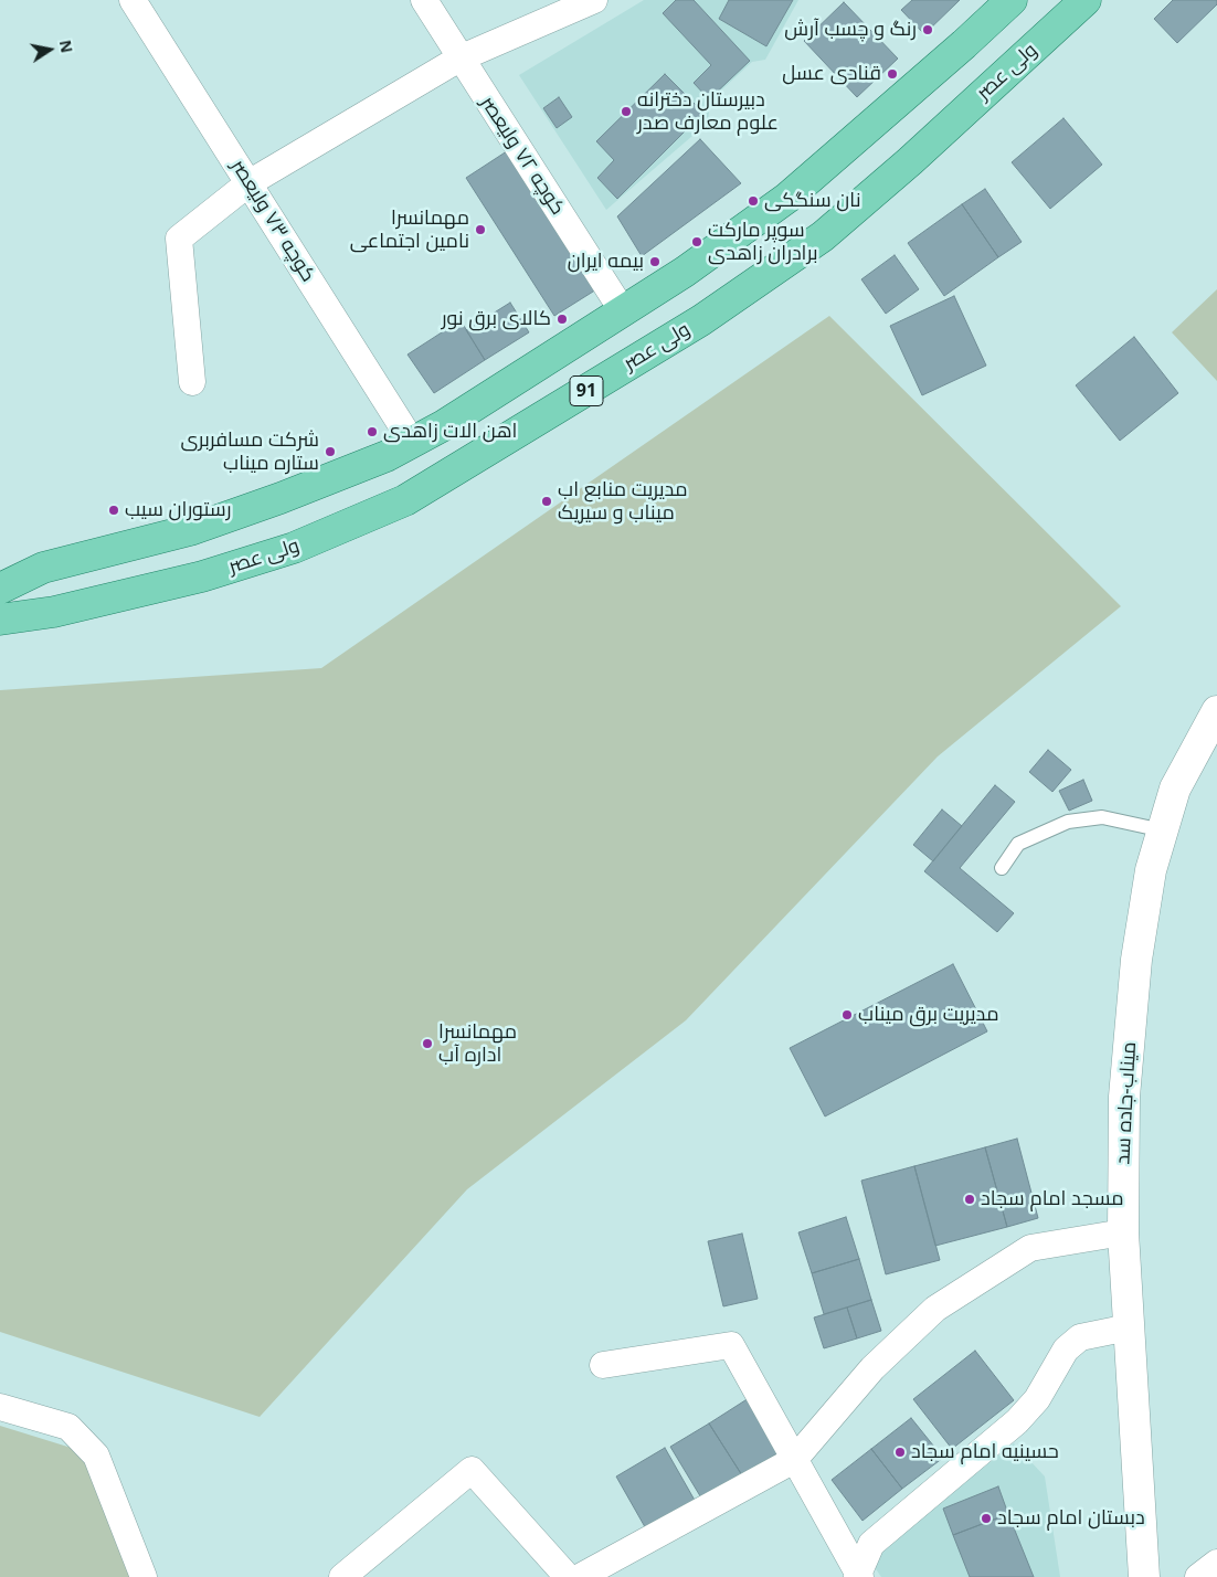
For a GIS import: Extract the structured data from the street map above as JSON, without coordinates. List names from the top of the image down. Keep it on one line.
{"streets":{"main road":["ولی عصر","91"],"street":["کوچه ۷۲ ولیعصر","کوچه ۷۳ ولیعصر","میناب-جاده سد"]},"crossings":[["کوچه ۷۲ ولیعصر","91"],["کوچه ۷۳ ولیعصر","91"]],"places":["رنگ و چسب آرش","قنادی عسل","دبیرستان دخترانه علوم معارف صدر","نان سنگکی","مهمانسرا نامین اجتماعی","سوپر مارکت برادران زاهدی","بیمه ایران","کالای برق نور","اهن الات زاهدی","شرکت مسافربری ستاره میناب","مدیریت منابع اب میناب و سیریک","رستوران سيب","مدیریت برق میناب","مهمانسرا اداره آب","مسجد امام سجاد","حسینیه امام سجاد","دبستان امام سجاد"],"north":"right"}
